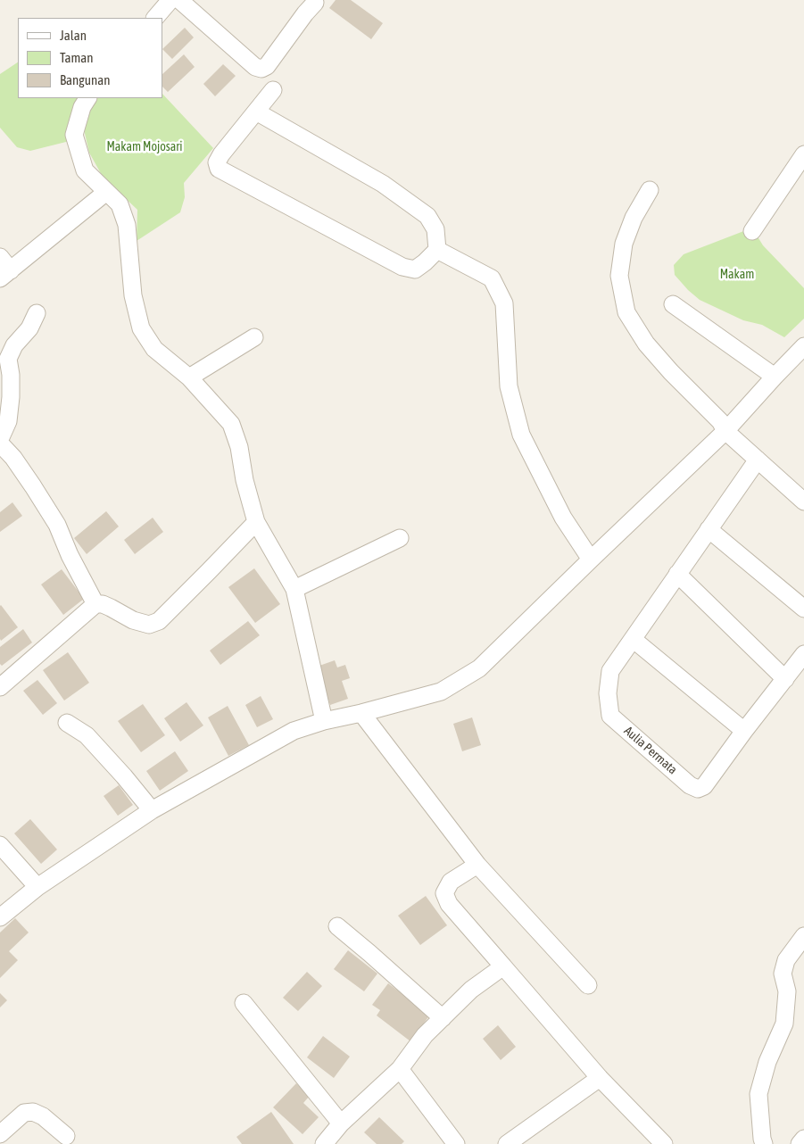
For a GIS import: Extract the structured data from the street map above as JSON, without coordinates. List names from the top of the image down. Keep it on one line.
{"streets":{"street":["Aulia Permata"]},"parks":["Makam Mojosari","Makam"],"legend":["Jalan","Taman","Bangunan"]}
